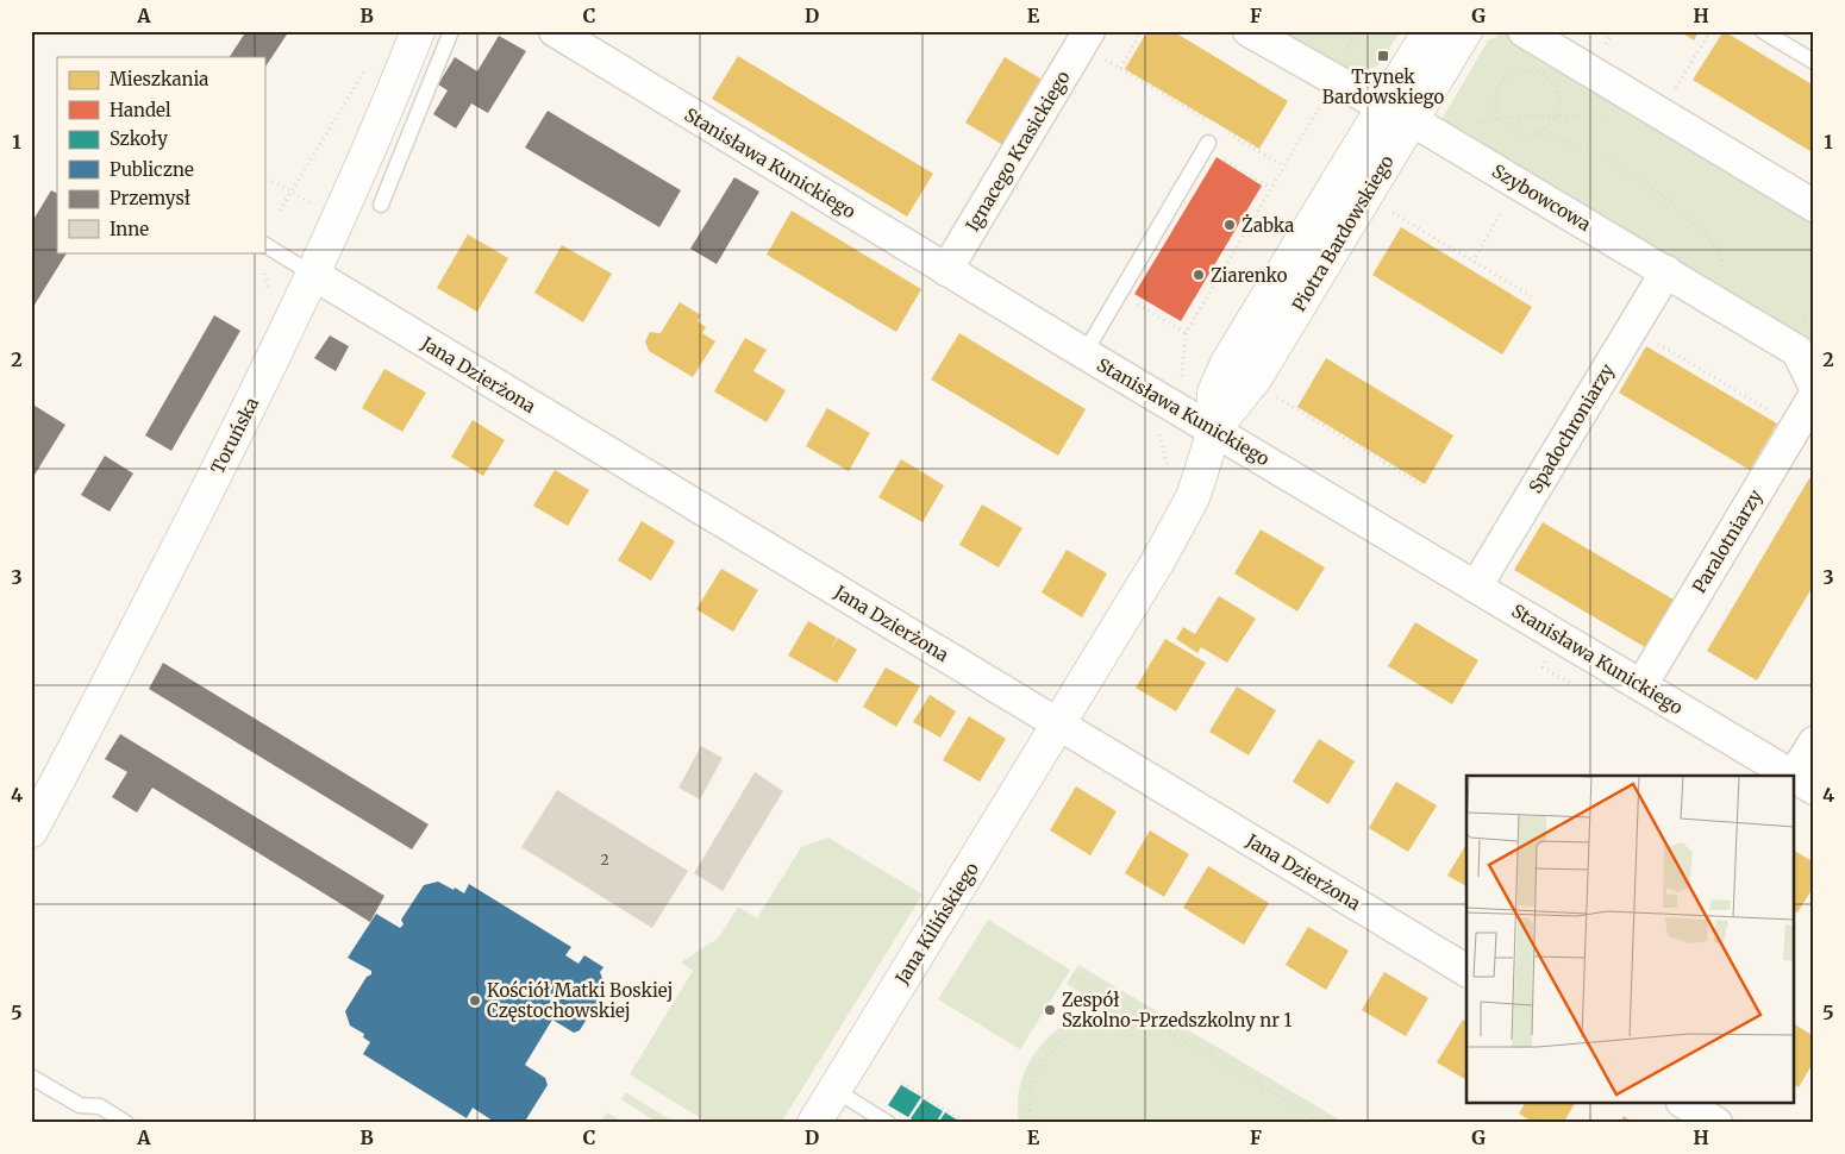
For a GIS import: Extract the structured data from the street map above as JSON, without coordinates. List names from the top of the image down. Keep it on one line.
{"streets":{"street":["Ignacego Krasickiego","Stanisława Kunickiego","Szybowcowa","Piotra Bardowskiego","Jana Dzierżona","Spadochroniarzy","Toruńska","Paralotniarzy","Jana Kilińskiego"]},"crossings":[["Ignacego Krasickiego","Stanisława Kunickiego"],["Stanisława Kunickiego","Piotra Bardowskiego"],["Stanisława Kunickiego","Spadochroniarzy"],["Stanisława Kunickiego","Paralotniarzy"],["Szybowcowa","Piotra Bardowskiego"],["Szybowcowa","Spadochroniarzy"],["Piotra Bardowskiego","Jana Dzierżona"],["Piotra Bardowskiego","Jana Kilińskiego"],["Jana Dzierżona","Toruńska"],["Jana Dzierżona","Jana Kilińskiego"]],"places":{"transit":["Trynek Bardowskiego"],"other":["Żabka","Ziarenko","Kościół Matki Boskiej Częstochowskiej","Zespół Szkolno-Przedszkolny nr 1"]},"house_numbers":["2"],"legend":["Mieszkania","Handel","Szkoły","Publiczne","Przemysł","Inne"],"grid":{"columns":["A","B","C","D","E","F","G","H"],"rows":["1","2","3","4","5"]}}
